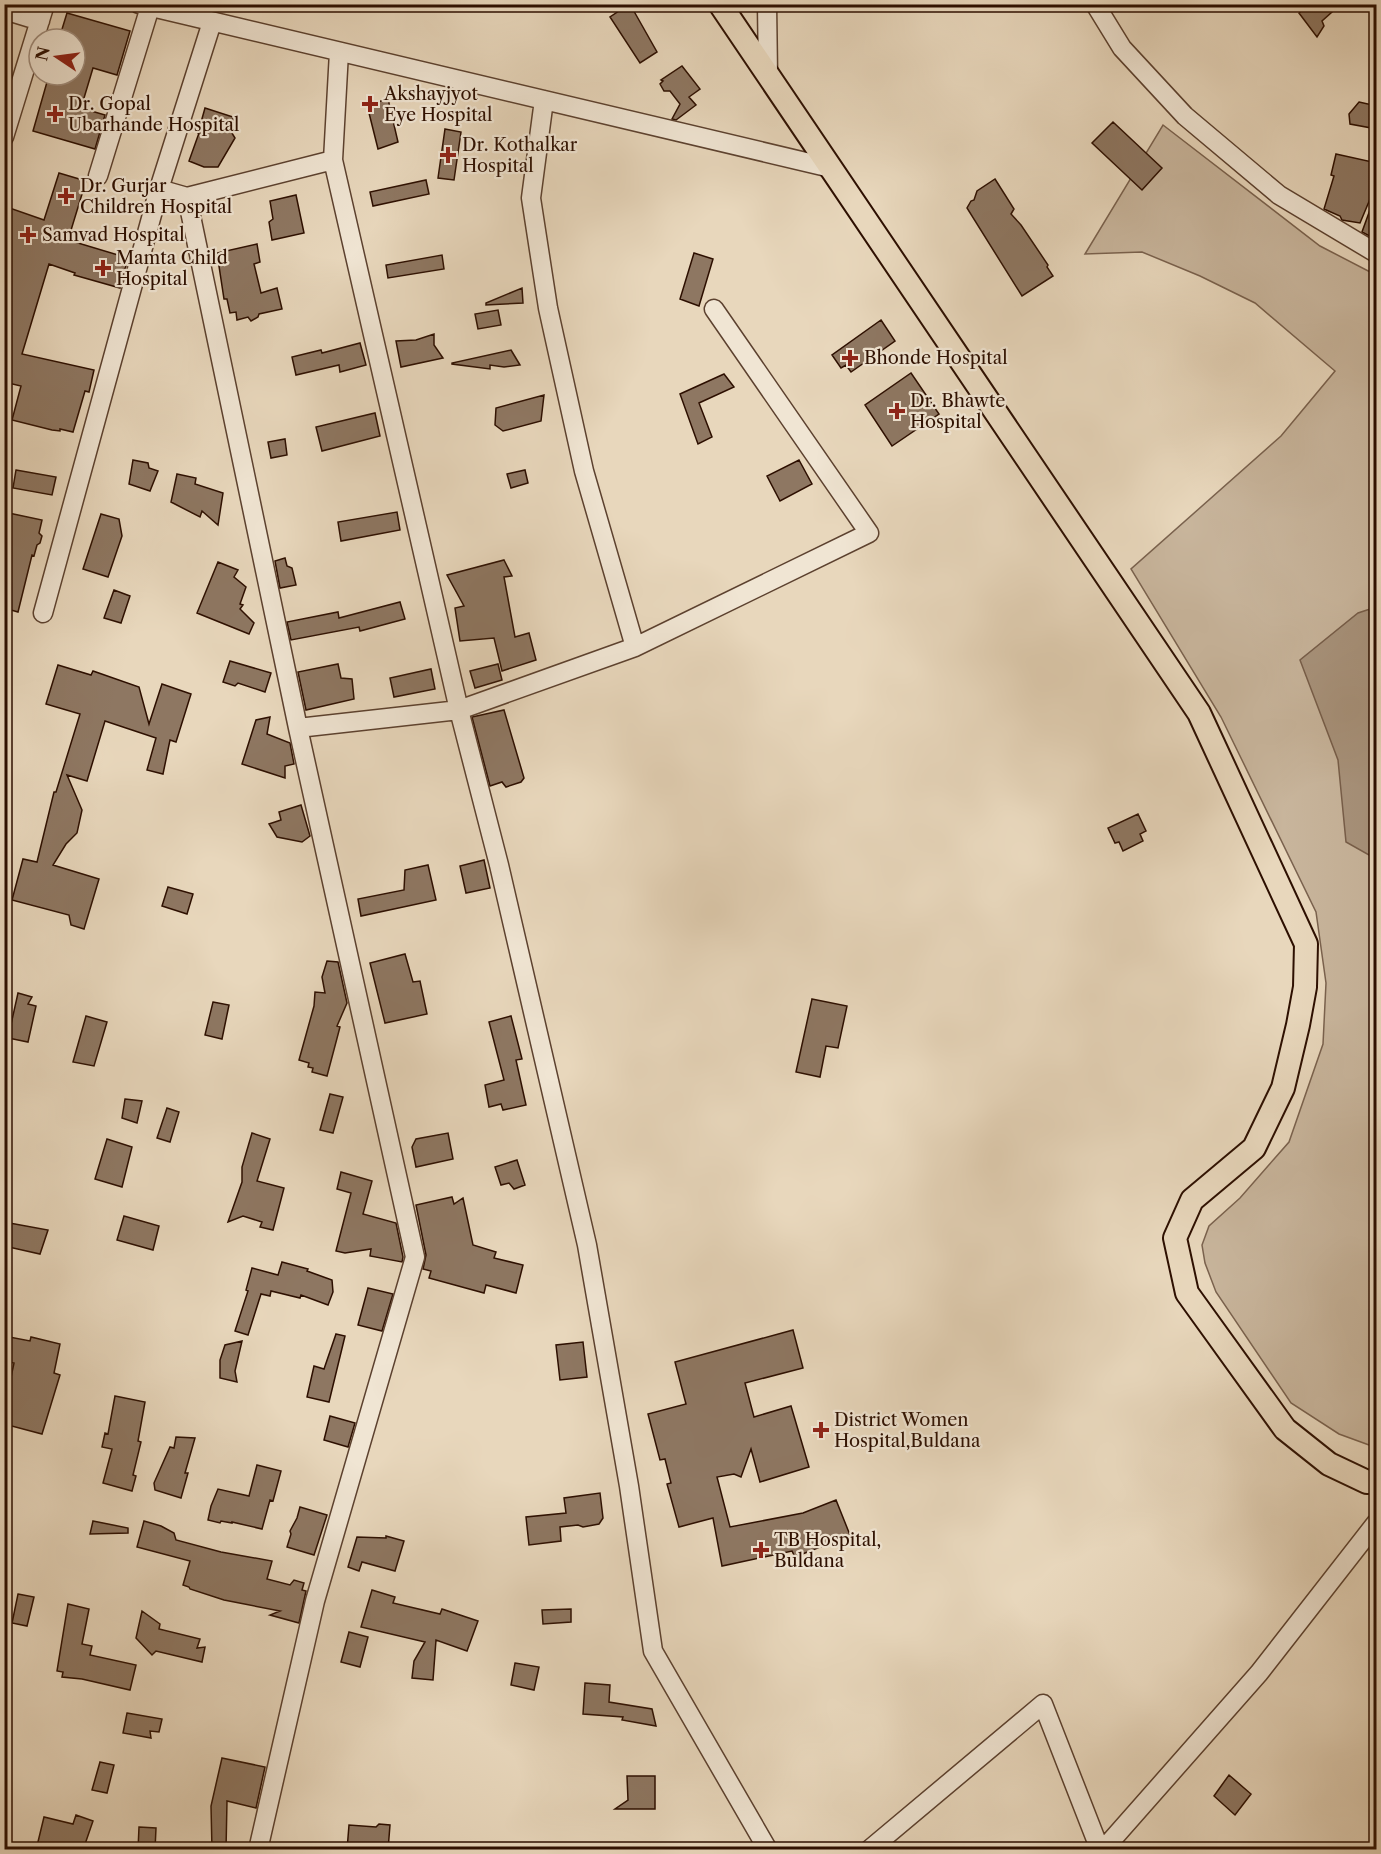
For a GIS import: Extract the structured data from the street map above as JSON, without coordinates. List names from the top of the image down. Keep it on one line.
{"places":{"health":["Akshayjyot Eye Hospital","Dr. Gopal Ubarhande Hospital","Dr. Kothalkar Hospital","Dr. Gurjar Children Hospital","Samvad Hospital","Mamta Child Hospital","Bhonde Hospital","Dr. Bhawte Hospital","District Women Hospital,Buldana","TB Hospital, Buldana"]},"north":"left"}
